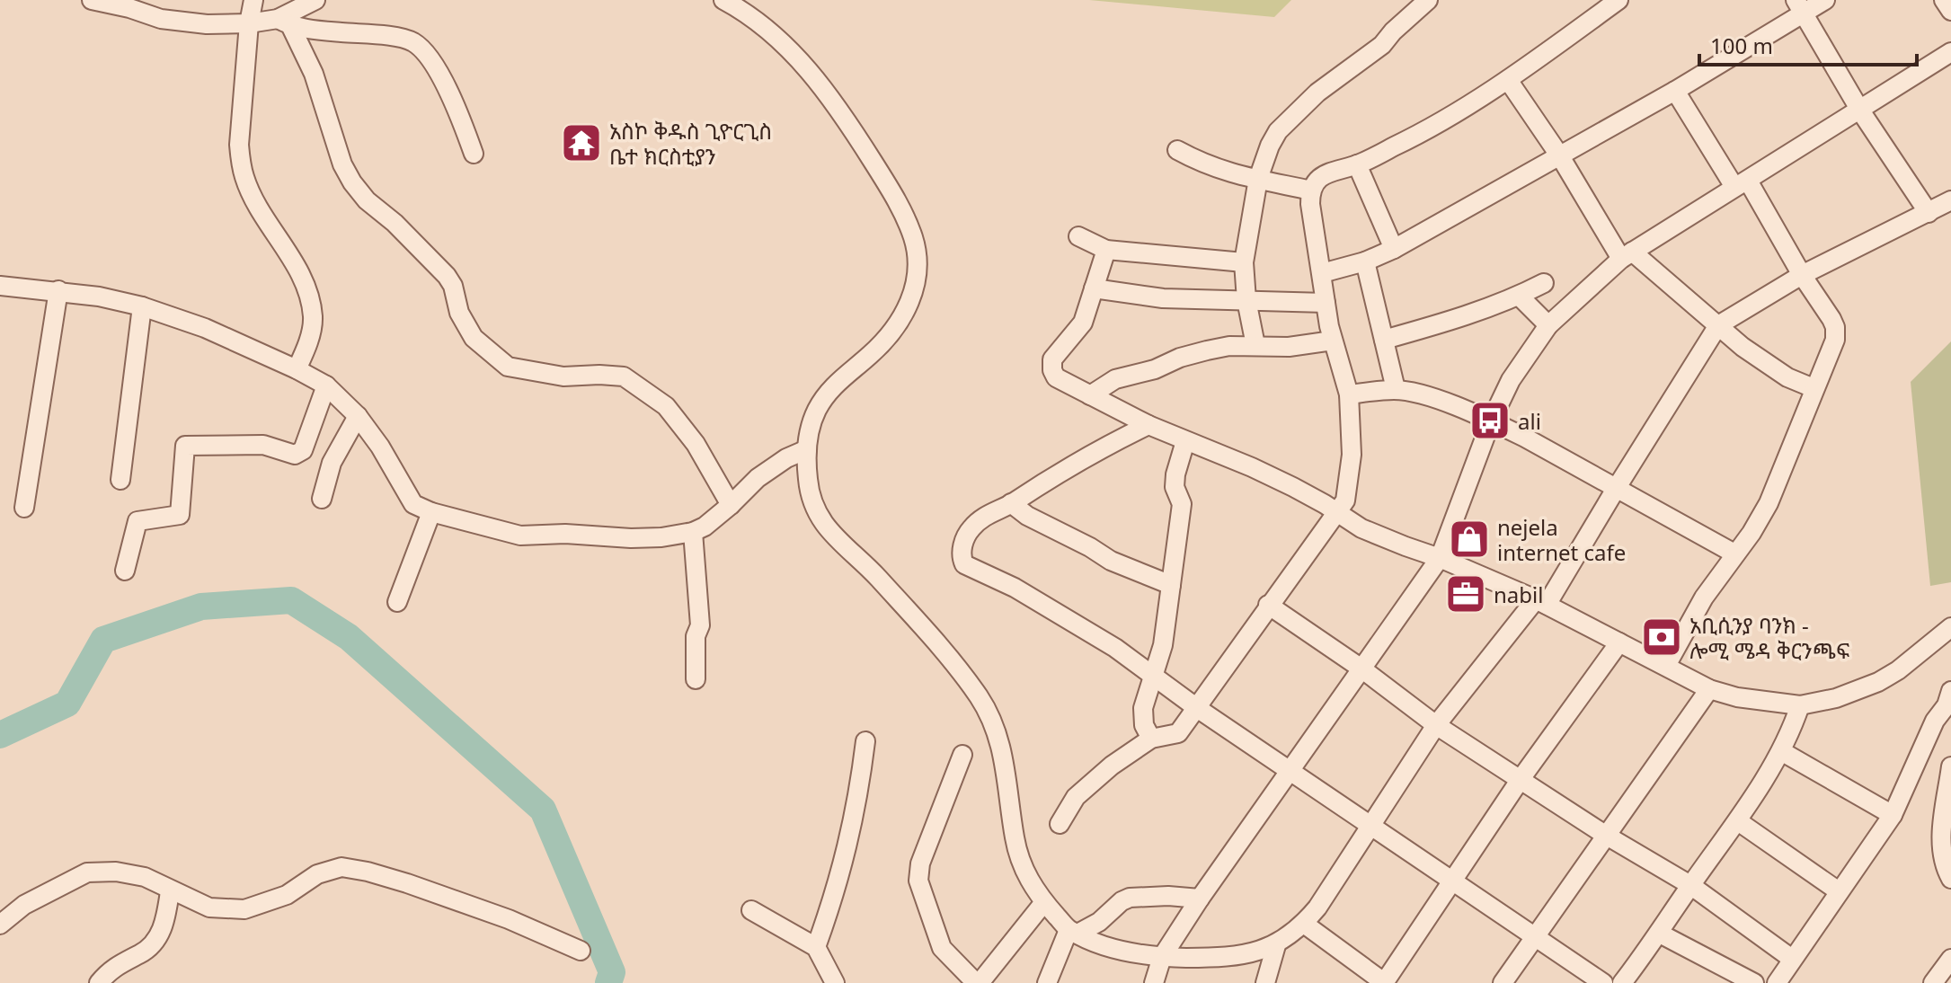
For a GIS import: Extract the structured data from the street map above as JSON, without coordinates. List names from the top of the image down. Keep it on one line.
{"places":{"temple":["አስኮ ቅዱስ ጊዮርጊስ ቤተ ክርስቲያን"],"bus stop":["ali"],"shop":["nejela internet cafe"],"office":["nabil"],"bank":["አቢሲንያ ባንክ - ሎሚ ሜዳ ቅርንጫፍ"]},"scale_bar":"100 m"}
